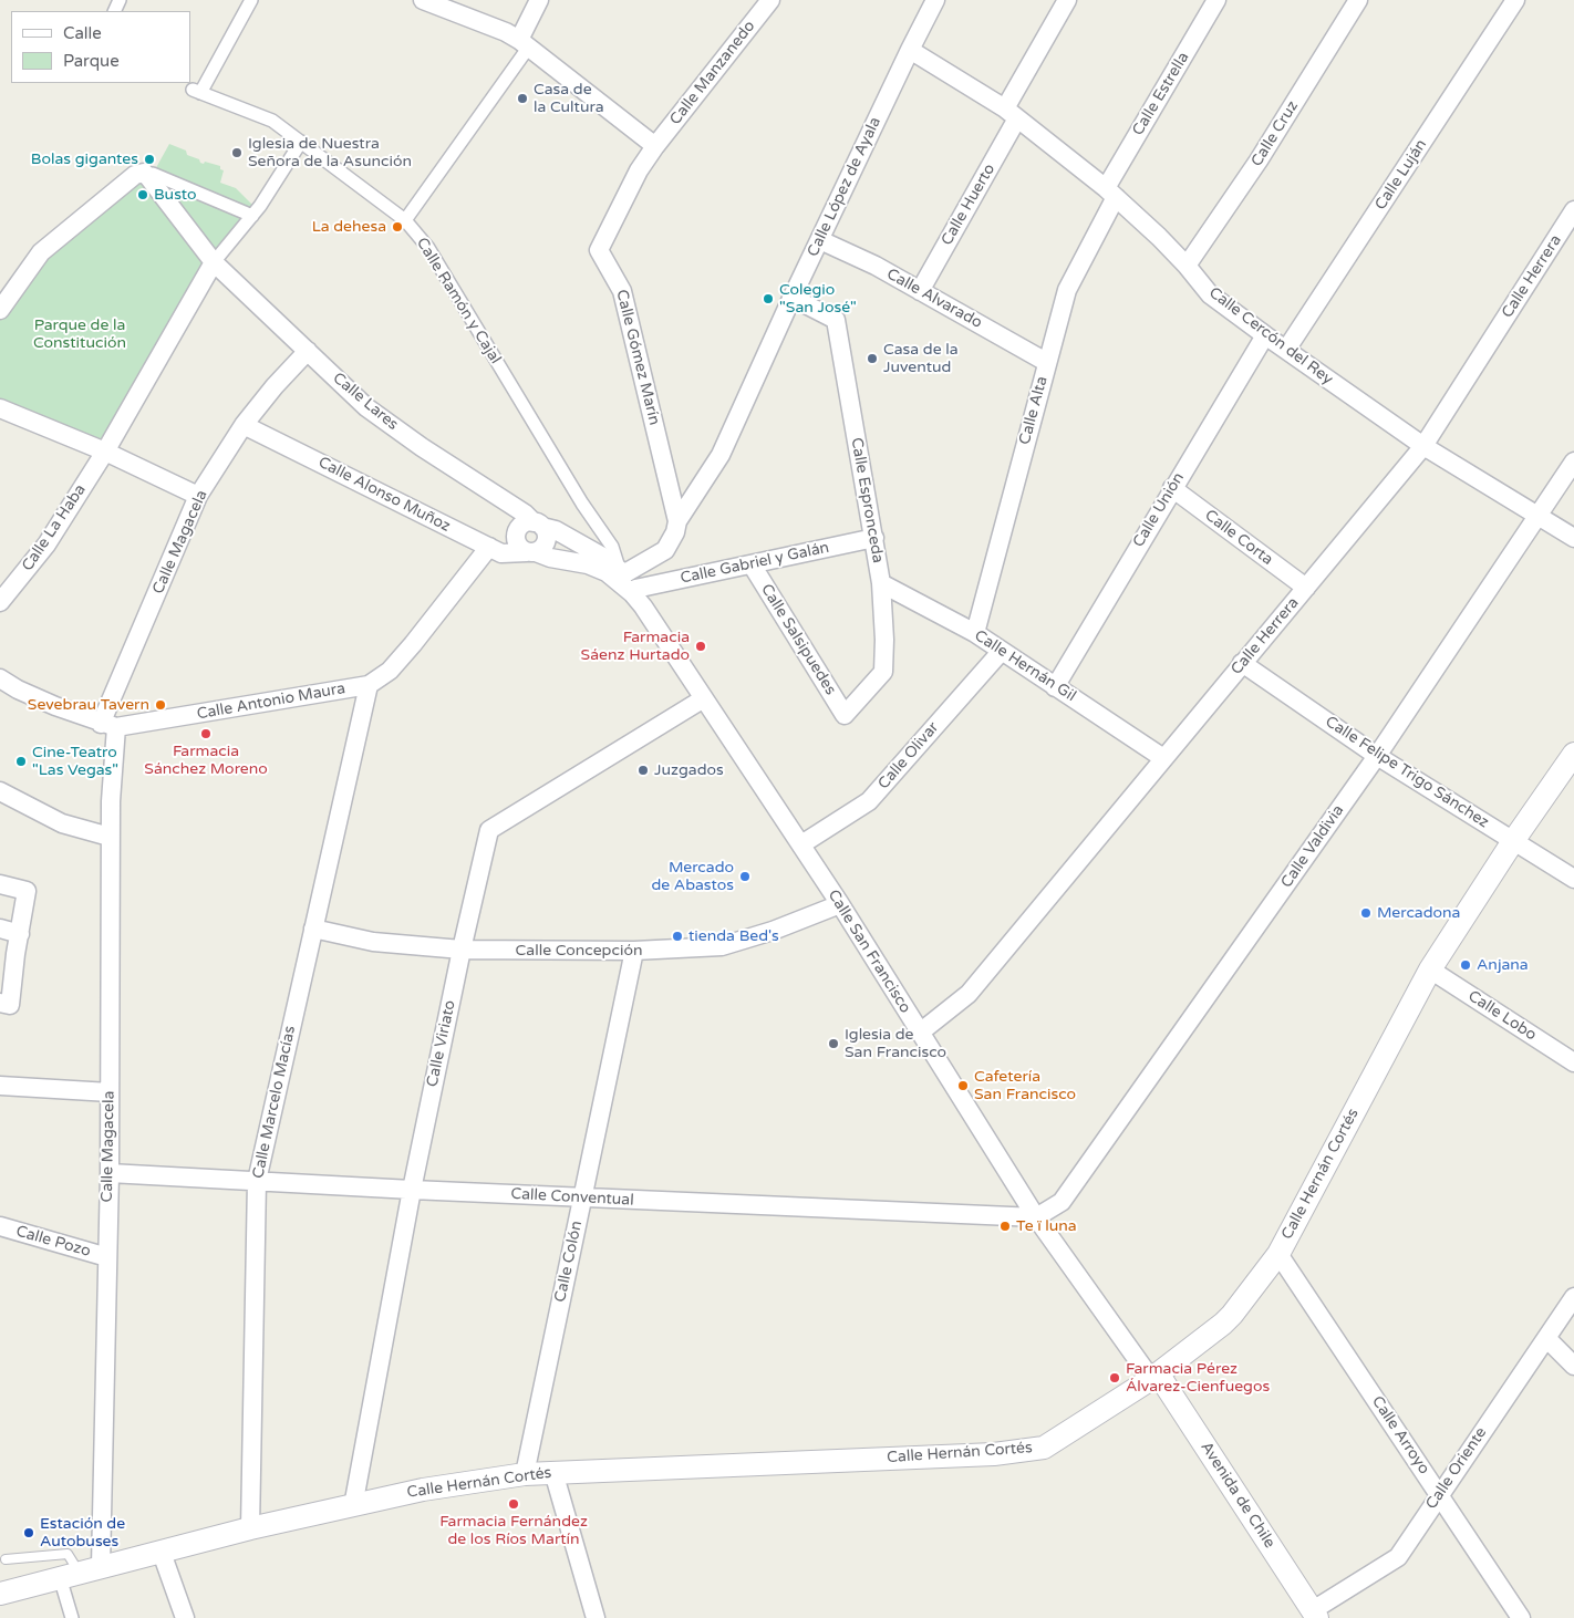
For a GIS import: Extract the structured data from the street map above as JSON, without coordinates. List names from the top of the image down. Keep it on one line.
{"streets":{"street":["Calle Manzanedo","Calle Estrella","Calle Cruz","Calle Luján","Calle López de Ayala","Calle Huerto","Calle Herrera","Calle Alvarado","Calle Ramón y Cajal","Calle Cercón del Rey","Calle Gómez Marín","Calle Lares","Calle Alta","Calle Alonso Muñoz","Calle Espronceda","Calle Unión","Calle La Haba","Calle Corta","Calle Magacela","Calle Gabriel y Galán","Calle Salsipuedes","Calle Hernán Gil","Calle Antonio Maura","Calle Olivar","Calle Felipe Trigo Sánchez","Calle Valdivia","Calle Concepción","Calle San Francisco","Calle Lobo","Calle Viriato","Calle Marcelo Macías","Calle Hernán Cortés","Calle Conventual","Calle Pozo","Calle Colón","Calle Arroyo","Calle Oriente","Avenida de Chile"]},"crossings":[["Calle Manzanedo","Calle Gómez Marín"],["Calle Estrella","Calle Cercón del Rey"],["Calle Estrella","Calle Alta"],["Calle Cruz","Calle Cercón del Rey"],["Calle Luján","Calle Cercón del Rey"],["Calle López de Ayala","Calle Alvarado"],["Calle López de Ayala","Calle Cercón del Rey"],["Calle López de Ayala","Calle Gómez Marín"],["Calle López de Ayala","Calle Espronceda"],["Calle Huerto","Calle Alvarado"],["Calle Huerto","Calle Cercón del Rey"],["Calle Herrera","Calle Cercón del Rey"],["Calle Herrera","Calle Corta"],["Calle Herrera","Calle Hernán Gil"],["Calle Herrera","Calle Felipe Trigo Sánchez"],["Calle Herrera","Calle San Francisco"],["Calle Alvarado","Calle Alta"],["Calle Ramón y Cajal","Calle Lares"],["Calle Cercón del Rey","Calle Alta"],["Calle Cercón del Rey","Calle Unión"],["Calle Cercón del Rey","Calle Valdivia"],["Calle Lares","Calle Alonso Muñoz"],["Calle Lares","Calle Magacela"],["Calle Lares","Calle Gabriel y Galán"],["Calle Lares","Calle San Francisco"],["Calle Alta","Calle Hernán Gil"],["Calle Alonso Muñoz","Calle Magacela"],["Calle Alonso Muñoz","Calle Antonio Maura"],["Calle Alonso Muñoz","Calle San Francisco"],["Calle Espronceda","Calle Gabriel y Galán"],["Calle Espronceda","Calle Salsipuedes"],["Calle Espronceda","Calle Hernán Gil"],["Calle Unión","Calle Corta"],["Calle Unión","Calle Hernán Gil"],["Calle Magacela","Calle Antonio Maura"],["Calle Magacela","Calle Hernán Cortés"],["Calle Magacela","Calle Conventual"],["Calle Magacela","Calle Pozo"],["Calle Gabriel y Galán","Calle Salsipuedes"],["Calle Hernán Gil","Calle Olivar"],["Calle Antonio Maura","Calle Marcelo Macías"],["Calle Olivar","Calle San Francisco"],["Calle Felipe Trigo Sánchez","Calle Valdivia"],["Calle Felipe Trigo Sánchez","Calle Hernán Cortés"],["Calle Valdivia","Calle San Francisco"],["Calle Valdivia","Calle Conventual"],["Calle Concepción","Calle San Francisco"],["Calle Concepción","Calle Viriato"],["Calle Concepción","Calle Marcelo Macías"],["Calle Concepción","Calle Colón"],["Calle San Francisco","Calle Viriato"],["Calle San Francisco","Calle Hernán Cortés"],["Calle San Francisco","Calle Conventual"],["Calle San Francisco","Avenida de Chile"],["Calle Lobo","Calle Hernán Cortés"],["Calle Viriato","Calle Hernán Cortés"],["Calle Viriato","Calle Conventual"],["Calle Marcelo Macías","Calle Hernán Cortés"],["Calle Marcelo Macías","Calle Conventual"],["Calle Hernán Cortés","Calle Colón"],["Calle Hernán Cortés","Calle Arroyo"],["Calle Hernán Cortés","Avenida de Chile"],["Calle Conventual","Calle Colón"],["Calle Arroyo","Calle Oriente"],["Calle Oriente","Avenida de Chile"]],"parks":["Parque de la Constitución"],"places":["Casa de la Cultura","Iglesia de Nuestra Señora de la Asunción","Bolas gigantes","Busto","La dehesa","Colegio \"San José\"","Casa de la Juventud","Farmacia Sáenz Hurtado","Sevebrau Tavern","Farmacia Sánchez Moreno","Cine-Teatro \"Las Vegas\"","Juzgados","Mercado de Abastos","Mercadona","tienda Bed's","Anjana","Iglesia de San Francisco","Cafetería San Francisco","Te ï luna","Farmacia Pérez Álvarez-Cienfuegos","Farmacia Fernández de los Ríos Martín","Estación de Autobuses"],"legend":["Calle","Parque"]}
